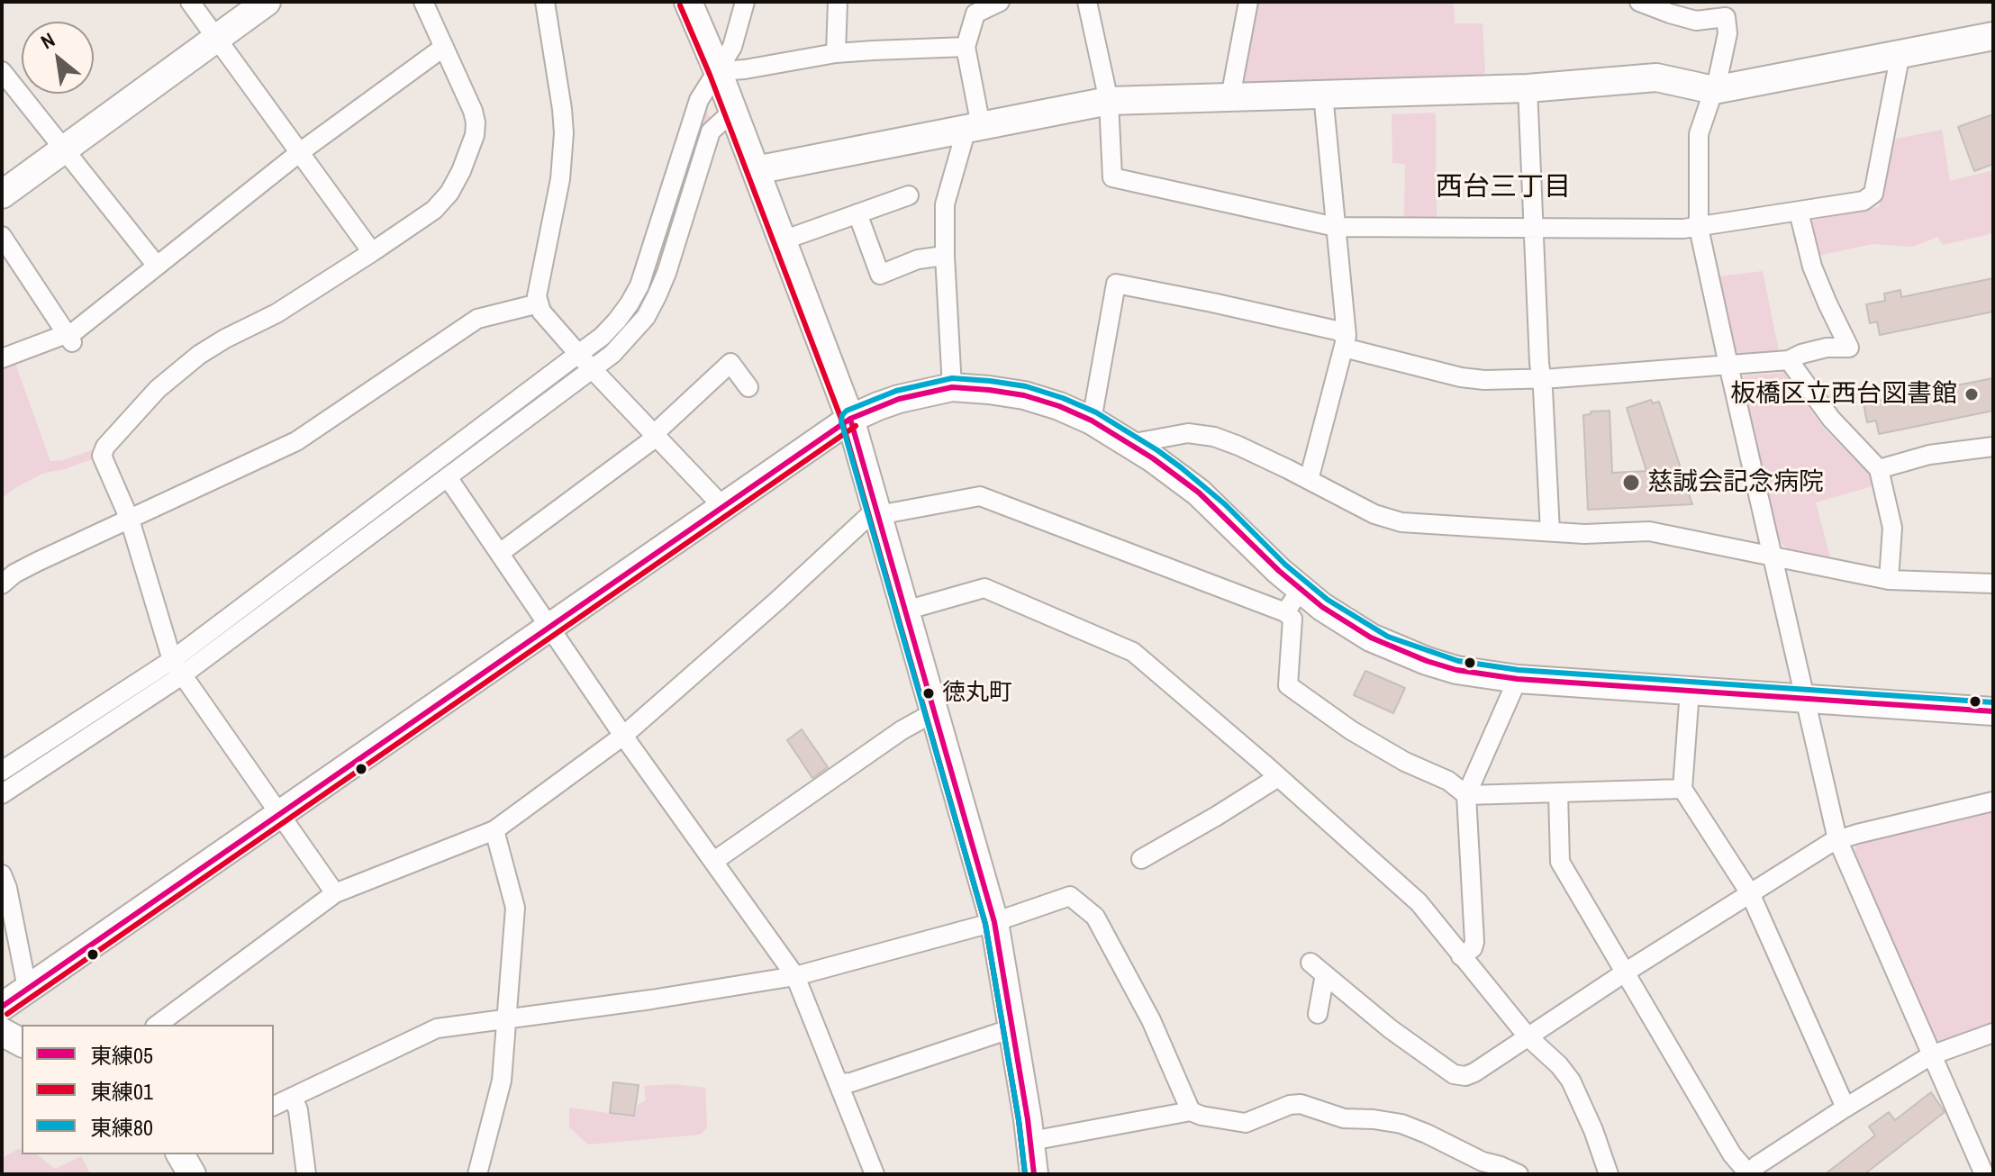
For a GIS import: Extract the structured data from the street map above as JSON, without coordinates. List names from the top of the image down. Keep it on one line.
{"districts":["西台三丁目"],"places":["板橋区立西台図書館","慈誠会記念病院","徳丸町"],"lines":["transit line 東練01","transit line 東練80","transit line 東練05"],"legend":["東練05","東練01","東練80"],"north":"top left"}
